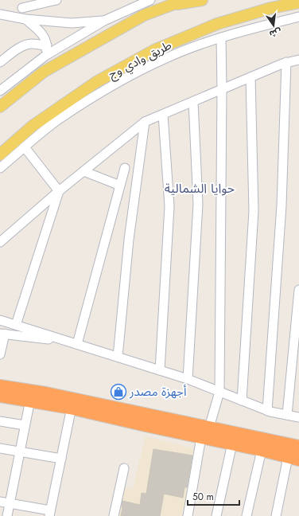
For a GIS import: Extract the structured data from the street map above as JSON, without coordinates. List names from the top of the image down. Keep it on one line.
{"streets":{"main road":["طريق وادي وج"]},"districts":["حوايا الشمالية"],"places":{"shop":["أجهزة مصدر"]},"scale_bar":"50 m","north":"bottom"}
